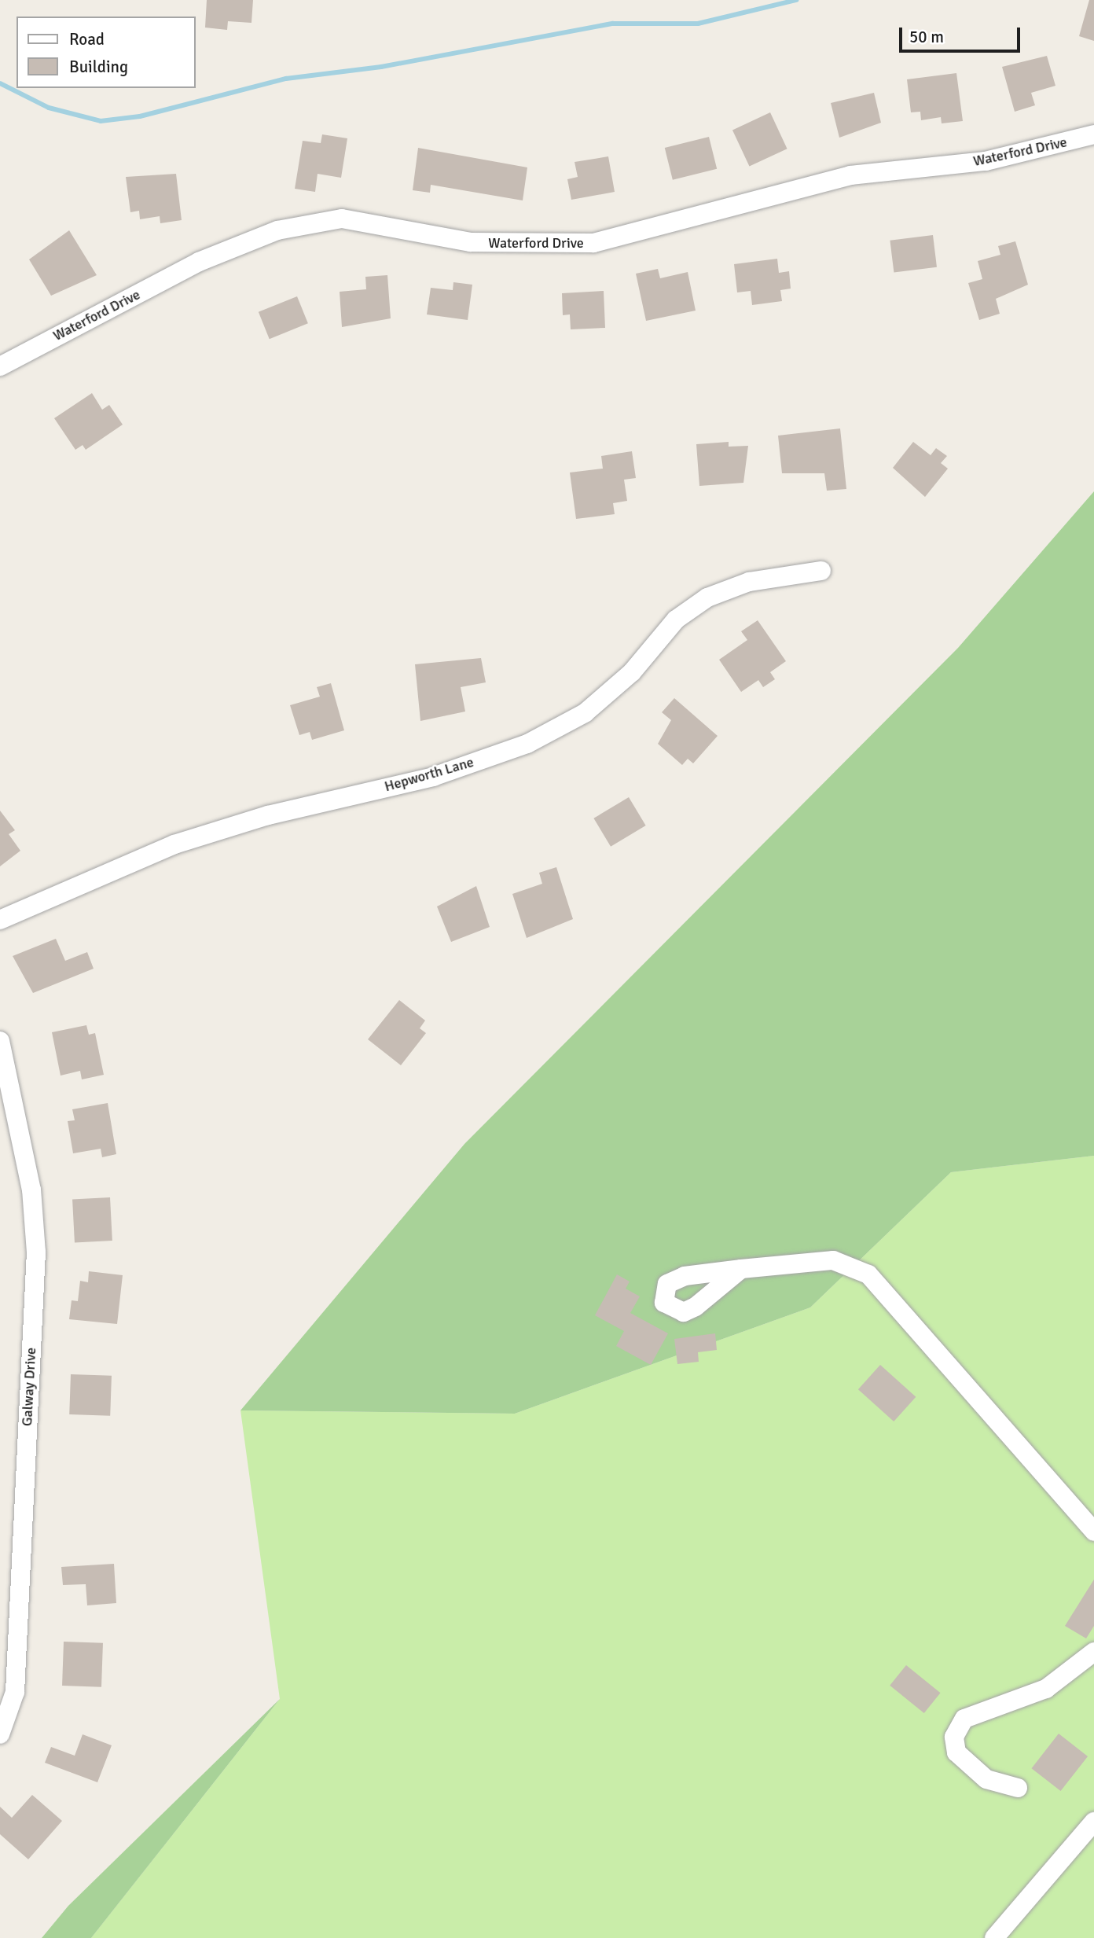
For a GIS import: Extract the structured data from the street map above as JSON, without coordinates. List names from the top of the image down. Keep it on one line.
{"streets":{"street":["Waterford Drive","Hepworth Lane","Galway Drive"]},"legend":["Road","Building"],"scale_bar":"50 m"}
